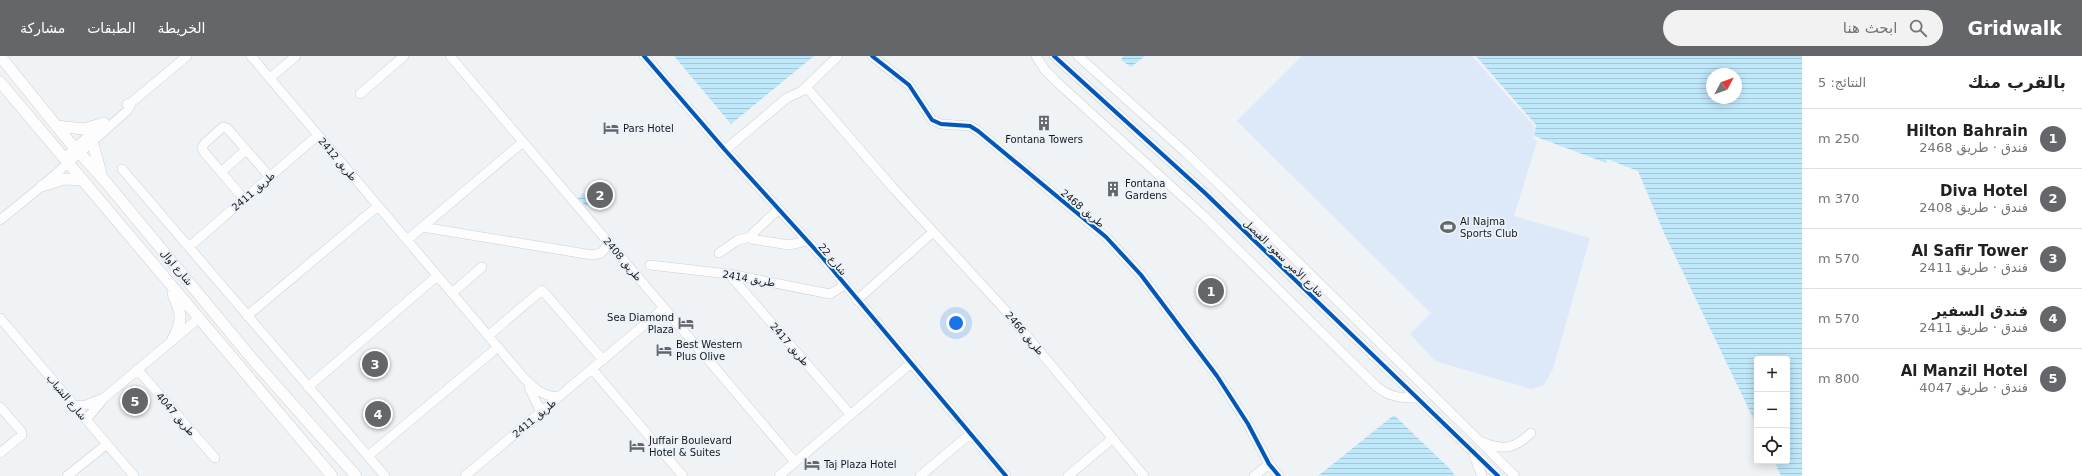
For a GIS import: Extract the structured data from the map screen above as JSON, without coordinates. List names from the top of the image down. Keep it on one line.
{"streets":{"main road":["شارع اوال"],"street":["طريق 2412","طريق 2411","طريق 2468","شارع الأمير سعود الفيصل","طريق 2408","شارع 22","طريق 2414","طريق 2466","طريق 2417","شارع الشباب","طريق 4047"]},"crossings":[["طريق 2412","طريق 2411"],["طريق 2411","طريق 2408"],["شارع 22","طريق 2414"],["طريق 2414","طريق 2417"]],"places":{"building":["Fontana Towers","Fontana Gardens"],"hotel":["Pars Hotel","Sea Diamond Plaza","Best Western Plus Olive","Juffair Boulevard Hotel & Suites","Taj Plaza Hotel"],"sports":["Al Najma Sports Club"]},"north":"top right","page":{"header":"Gridwalk","search":"ابحث هنا","nav":["الخريطة","الطبقات","مشاركة"],"heading":["بالقرب منك","النتائج: 5"],"list":[{"mark":"1","name":"Hilton Bahrain","note":"فندق · طريق 2468","value":"250 m"},{"mark":"2","name":"Diva Hotel","note":"فندق · طريق 2408","value":"370 m"},{"mark":"3","name":"Al Safir Tower","note":"فندق · طريق 2411","value":"570 m"},{"mark":"4","name":"فندق السفير","note":"فندق · طريق 2411","value":"570 m"},{"mark":"5","name":"Al Manzil Hotel","note":"فندق · طريق 4047","value":"800 m"}],"pins":["2","1","3","5","4"],"map_buttons":["+","−"]}}
